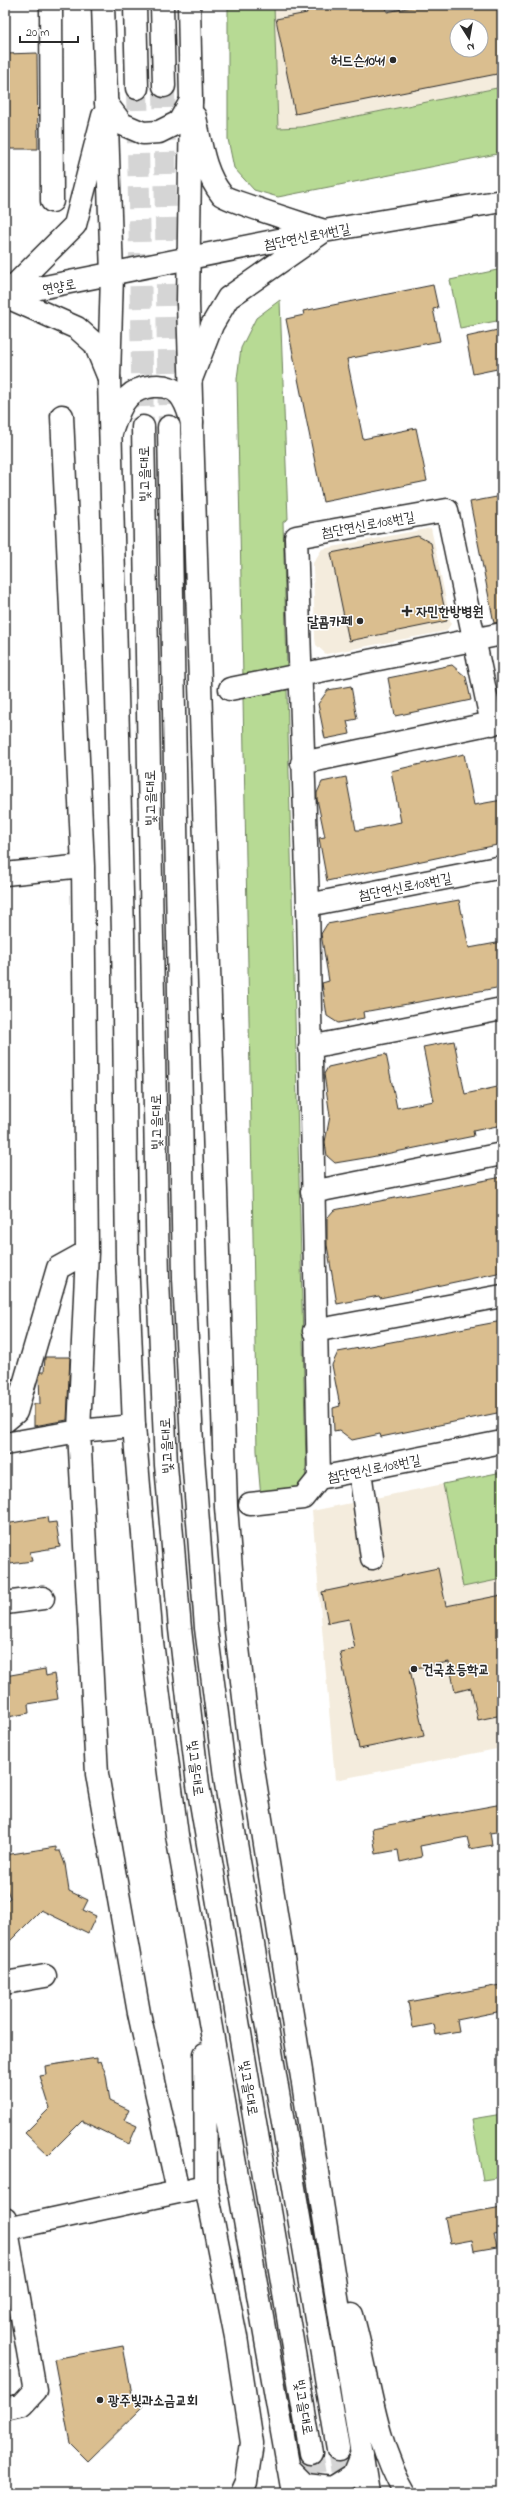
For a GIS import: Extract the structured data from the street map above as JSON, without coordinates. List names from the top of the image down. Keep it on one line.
{"streets":{"main road":["첨단연신로91번길","연양로","빛고을대로","첨단연신로108번길"]},"crossings":[["첨단연신로91번길","연양로"]],"places":{"other":["허드슨1041","달콤카페","건국초등학교","광주빛과소금교회"],"health":["자민한방병원"]},"scale_bar":"20 m","north":"bottom"}
